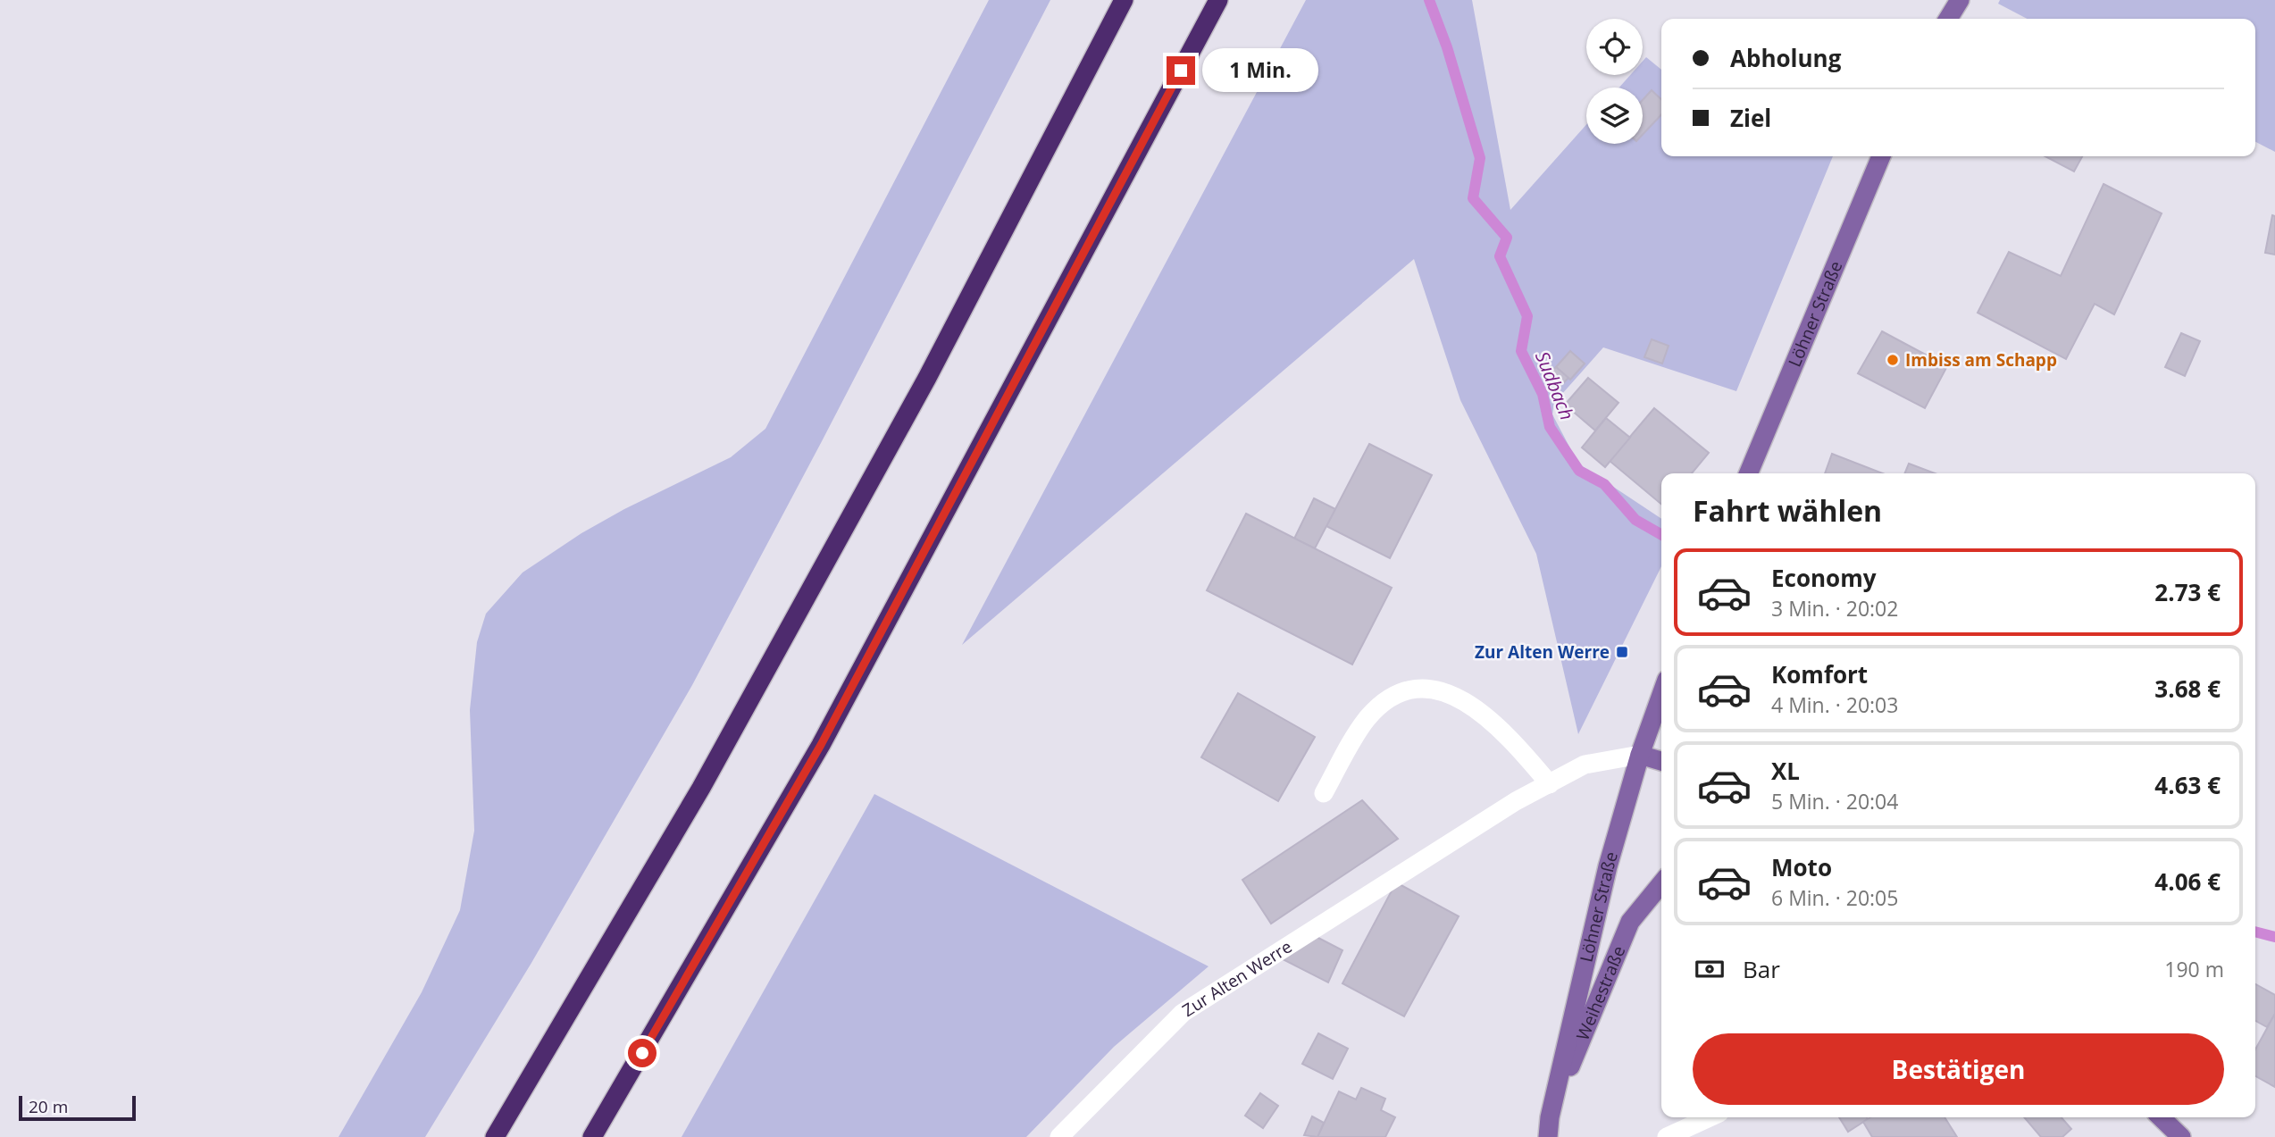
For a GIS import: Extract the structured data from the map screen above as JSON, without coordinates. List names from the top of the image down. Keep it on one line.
{"streets":{"main road":["Löhner Straße","Weihestraße"],"street":["Zur Alten Werre"]},"crossings":[["Löhner Straße","Zur Alten Werre"],["Löhner Straße","Weihestraße"]],"water":["Sudbach"],"places":{"other":["Imbiss am Schapp"],"transit":["Zur Alten Werre"]},"scale_bar":"20 m","page":{"banner":["Abholung","Ziel"],"bubble":"1 Min.","heading":"Fahrt wählen","list":[{"name":"Economy","note":"3 Min. · 20:02","value":"2.73 €"},{"name":"Komfort","note":"4 Min. · 20:03","value":"3.68 €"},{"name":"XL","note":"5 Min. · 20:04","value":"4.63 €"},{"name":"Moto","note":"6 Min. · 20:05","value":"4.06 €"}],"pay":["Bar","190 m"],"buttons":"Bestätigen","scale":"20 m"}}
